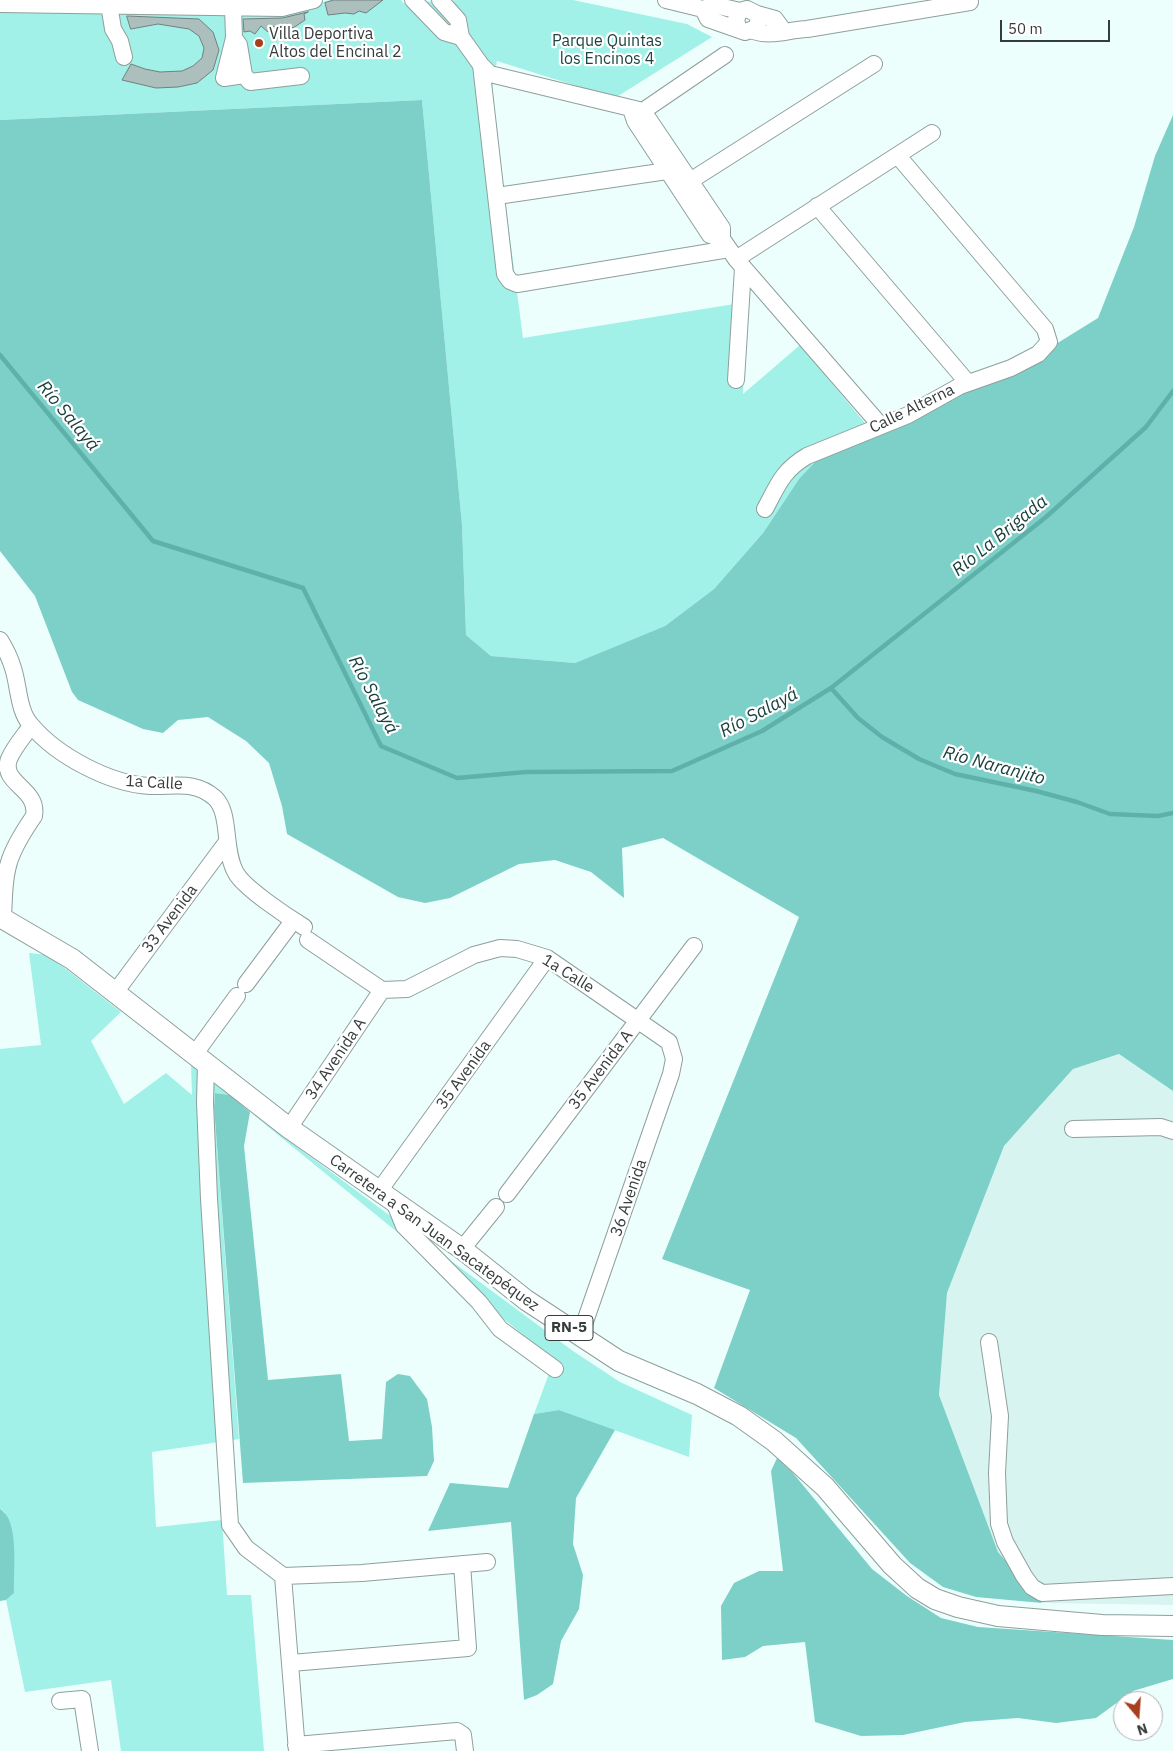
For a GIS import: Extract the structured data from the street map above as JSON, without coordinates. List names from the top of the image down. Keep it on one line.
{"streets":{"main road":["Carretera a San Juan Sacatepéquez","RN-5"],"street":["Calle Alterna","1a Calle","33 Avenida","34 Avenida A","35 Avenida A","35 Avenida","36 Avenida"]},"crossings":[["1a Calle","33 Avenida"],["1a Calle","34 Avenida A"],["1a Calle","35 Avenida A"],["1a Calle","35 Avenida"],["1a Calle","36 Avenida"],["33 Avenida","Carretera a San Juan Sacatepéquez"],["34 Avenida A","Carretera a San Juan Sacatepéquez"],["35 Avenida","Carretera a San Juan Sacatepéquez"],["36 Avenida","Carretera a San Juan Sacatepéquez"]],"water":["Río Salayá","Río La Brigada","Río Naranjito"],"parks":["Parque Quintas los Encinos 4"],"places":["Villa Deportiva Altos del Encinal 2"],"scale_bar":"50 m","north":"bottom"}
